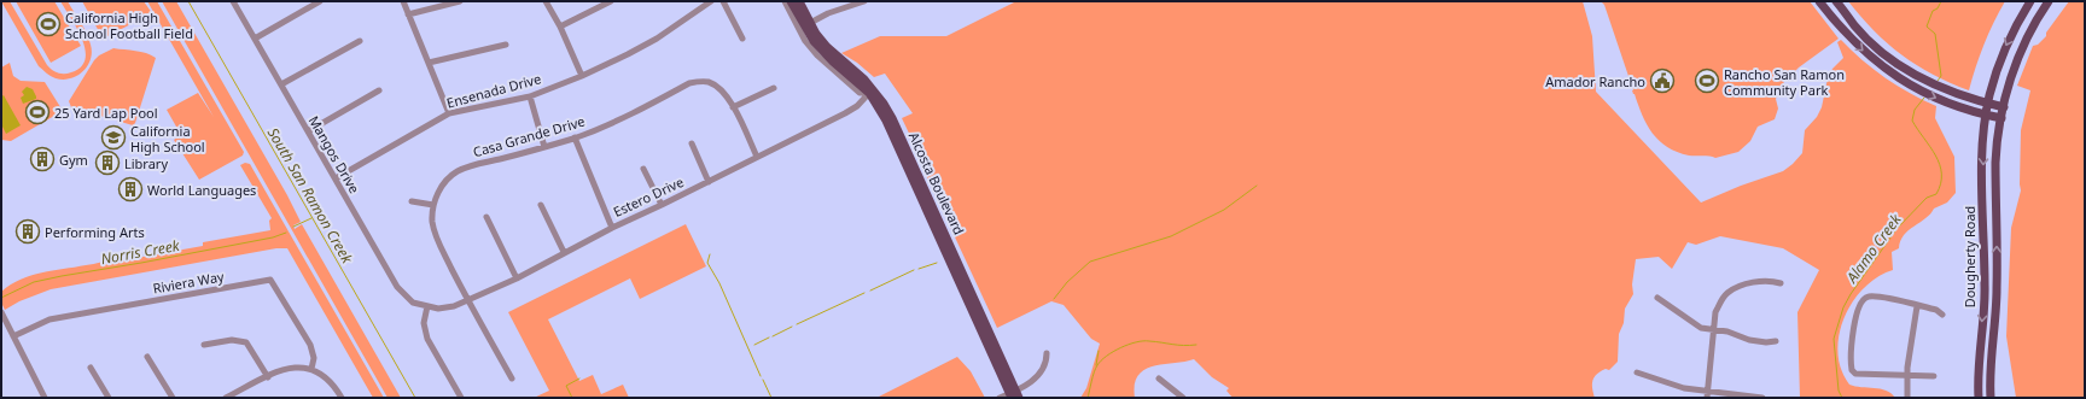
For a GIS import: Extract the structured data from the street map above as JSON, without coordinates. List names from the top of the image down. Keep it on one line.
{"streets":{"main road":["Alcosta Boulevard","Dougherty Road"],"street":["Ensenada Drive","Casa Grande Drive","Mangos Drive","Estero Drive","Riviera Way"]},"crossings":[["Ensenada Drive","Mangos Drive"],["Casa Grande Drive","Estero Drive"],["Mangos Drive","Estero Drive"],["Alcosta Boulevard","Estero Drive"]],"water":["South San Ramon Creek","Alamo Creek","Norris Creek"],"places":{"sports":["California High School Football Field","Rancho San Ramon Community Park","25 Yard Lap Pool"],"public building":["Amador Rancho"],"school or university":["California High School"],"building":["Gym","Library","World Languages","Performing Arts"]}}
